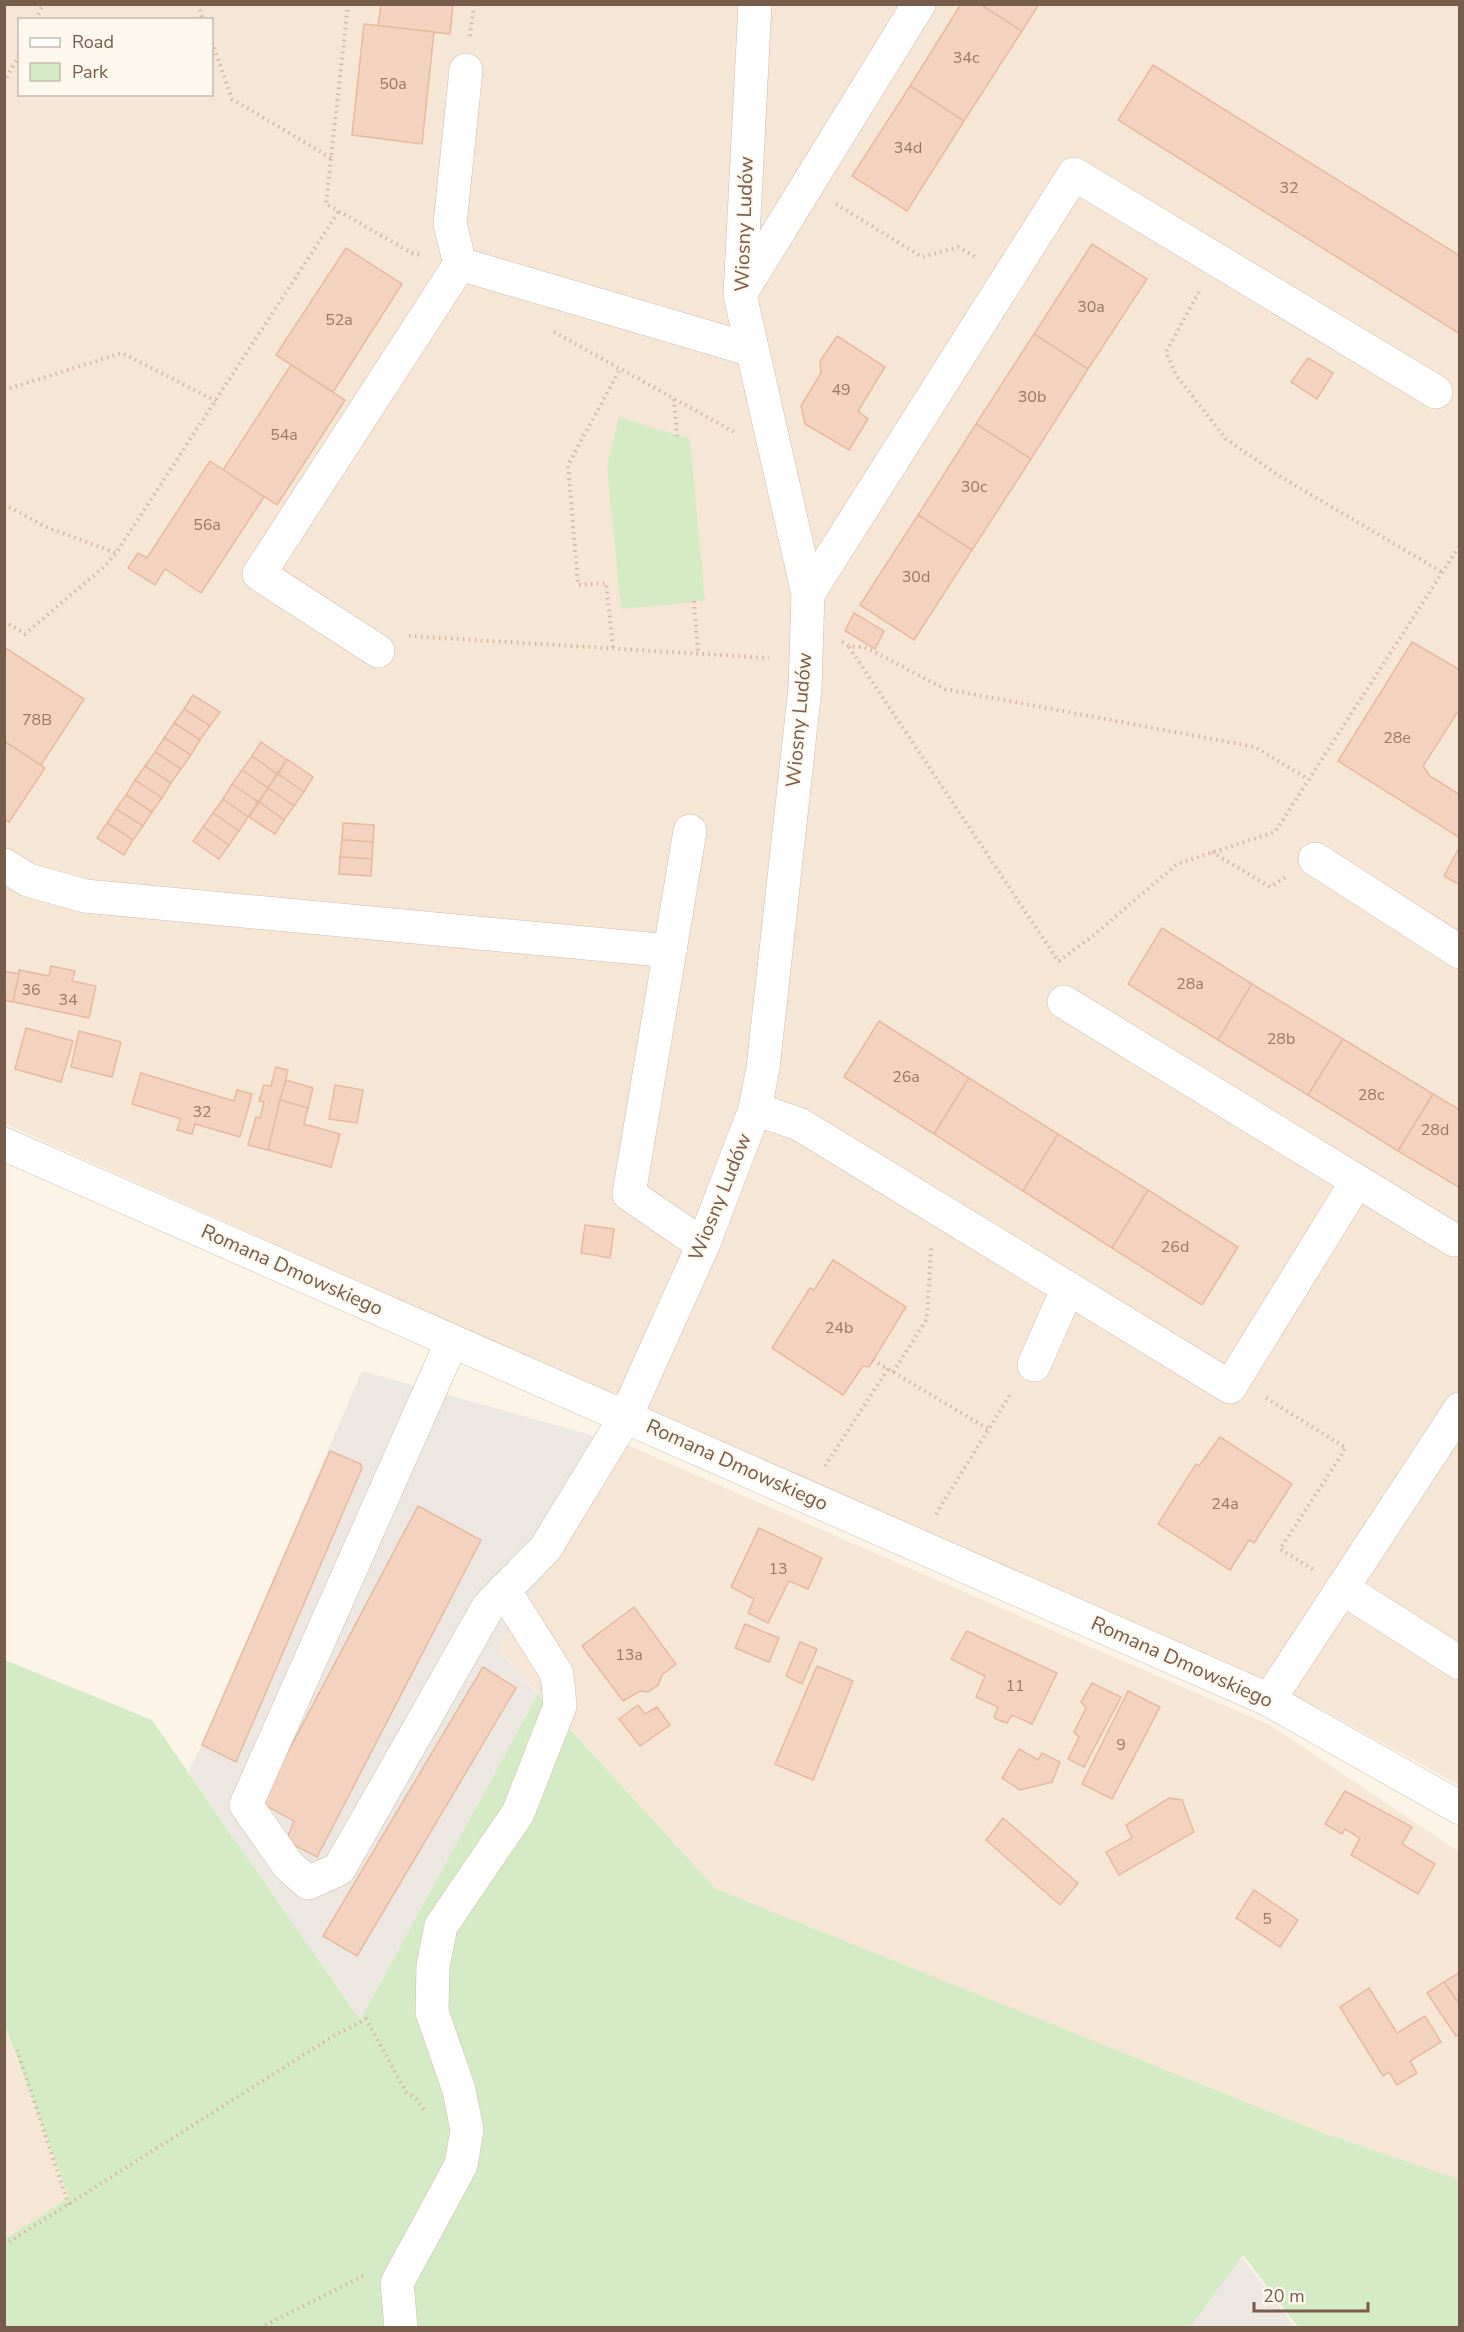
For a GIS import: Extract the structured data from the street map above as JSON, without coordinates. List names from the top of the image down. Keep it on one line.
{"streets":{"street":["Wiosny Ludów","Romana Dmowskiego"]},"crossings":[["Wiosny Ludów","Romana Dmowskiego"]],"house_numbers":["34c","50a","34d","32","30a","52a","49","30b","54a","30c","56a","30d","78B","28e","28a","36","34","28b","26a","28c","32","28d","26d","24b","24a","13","13a","11","9","5"],"legend":["Road","Park"],"scale_bar":"20 m"}
